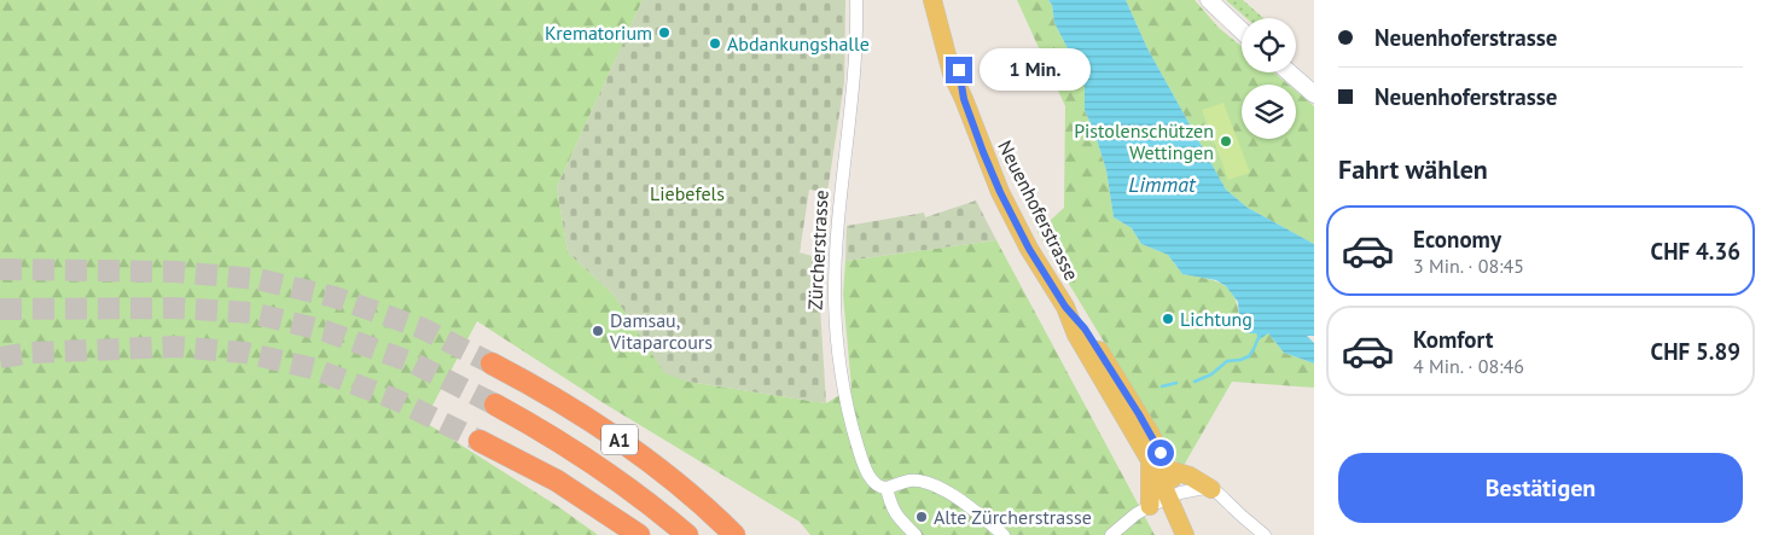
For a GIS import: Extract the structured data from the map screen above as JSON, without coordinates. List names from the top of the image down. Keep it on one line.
{"streets":{"highway":["A1"],"main road":["Neuenhoferstrasse"],"street":["Zürcherstrasse"]},"water":["Limmat"],"parks":["Liebefels"],"places":["Krematorium","Abdankungshalle","Pistolenschützen Wettingen","Lichtung","Damsau, Vitaparcours","Alte Zürcherstrasse"],"page":{"banner":["Neuenhoferstrasse","Neuenhoferstrasse"],"bubble":"1 Min.","heading":"Fahrt wählen","list":[{"name":"Economy","note":"3 Min. · 08:45","value":"CHF 4.36"},{"name":"Komfort","note":"4 Min. · 08:46","value":"CHF 5.89"}],"buttons":"Bestätigen"}}
